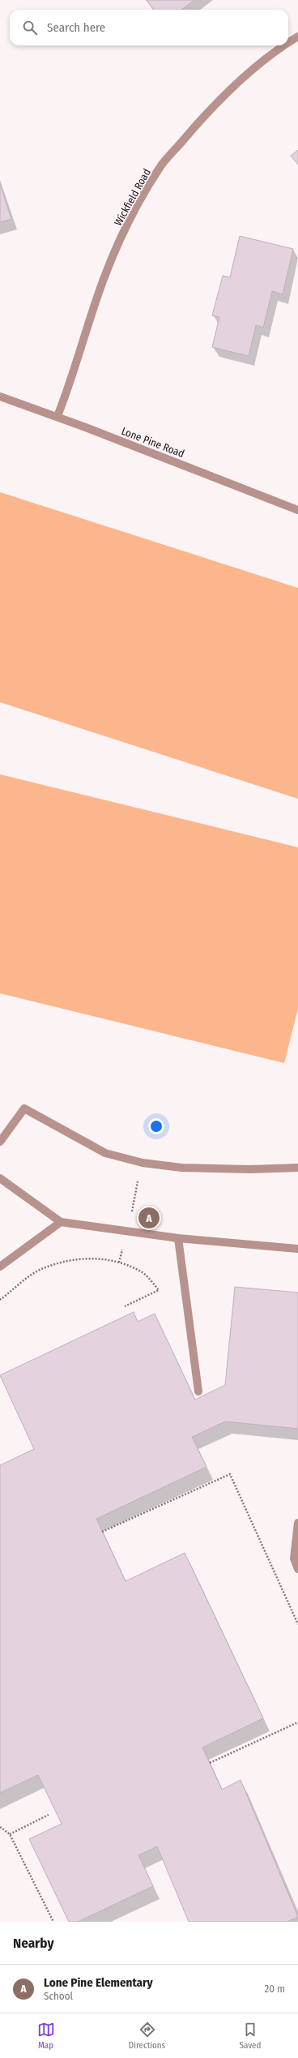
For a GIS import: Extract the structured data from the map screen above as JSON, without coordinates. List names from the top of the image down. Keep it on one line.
{"streets":{"street":["Wickfield Road","Lone Pine Road"]},"crossings":[["Wickfield Road","Lone Pine Road"]],"page":{"search":"Search here","pins":"A","heading":"Nearby","list":[{"mark":"A","name":"Lone Pine Elementary","note":"School","value":"20 m"}],"nav":["Map","Directions","Saved"]}}
